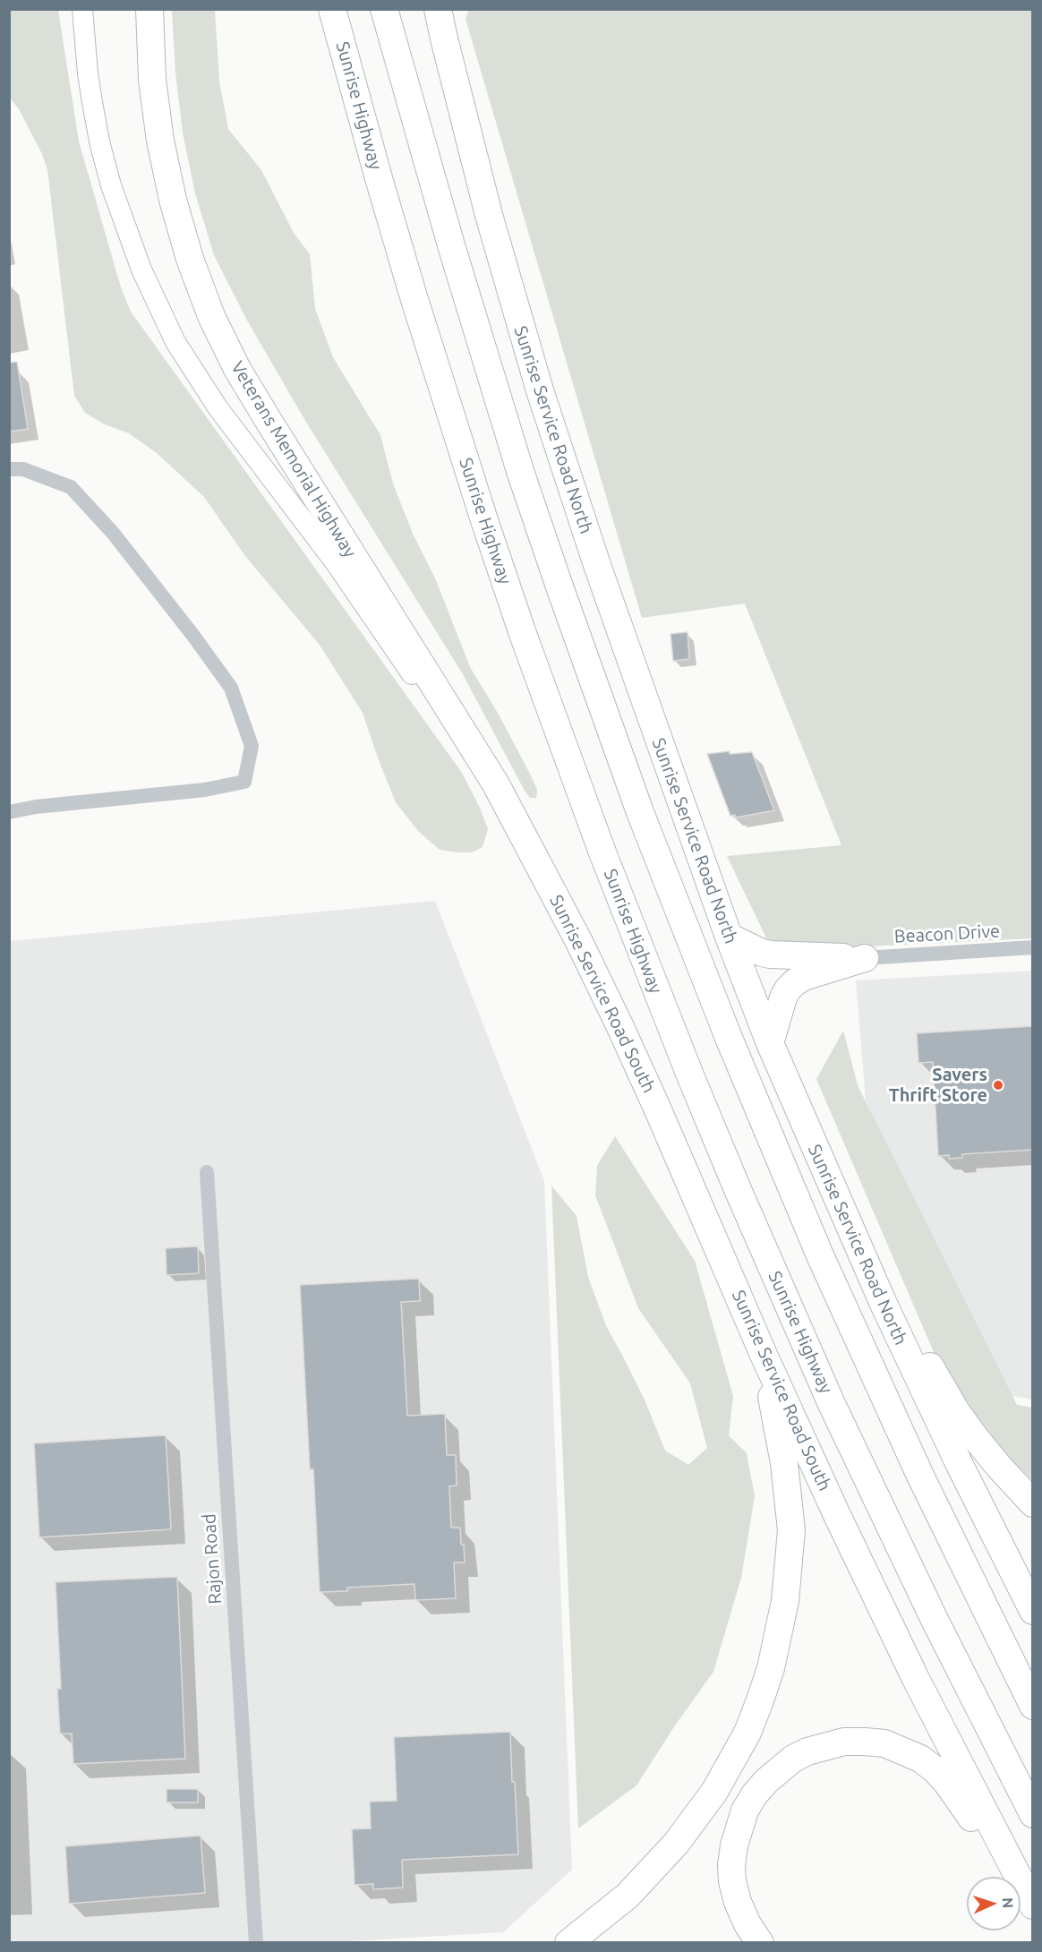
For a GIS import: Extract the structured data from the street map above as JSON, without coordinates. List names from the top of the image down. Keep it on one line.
{"streets":{"highway":["Sunrise Highway","Sunrise Service Road North","Veterans Memorial Highway","Sunrise Service Road South"],"street":["Beacon Drive","Rajon Road"]},"crossings":[["Veterans Memorial Highway","Sunrise Service Road South"]],"places":["Savers Thrift Store"],"north":"right"}
